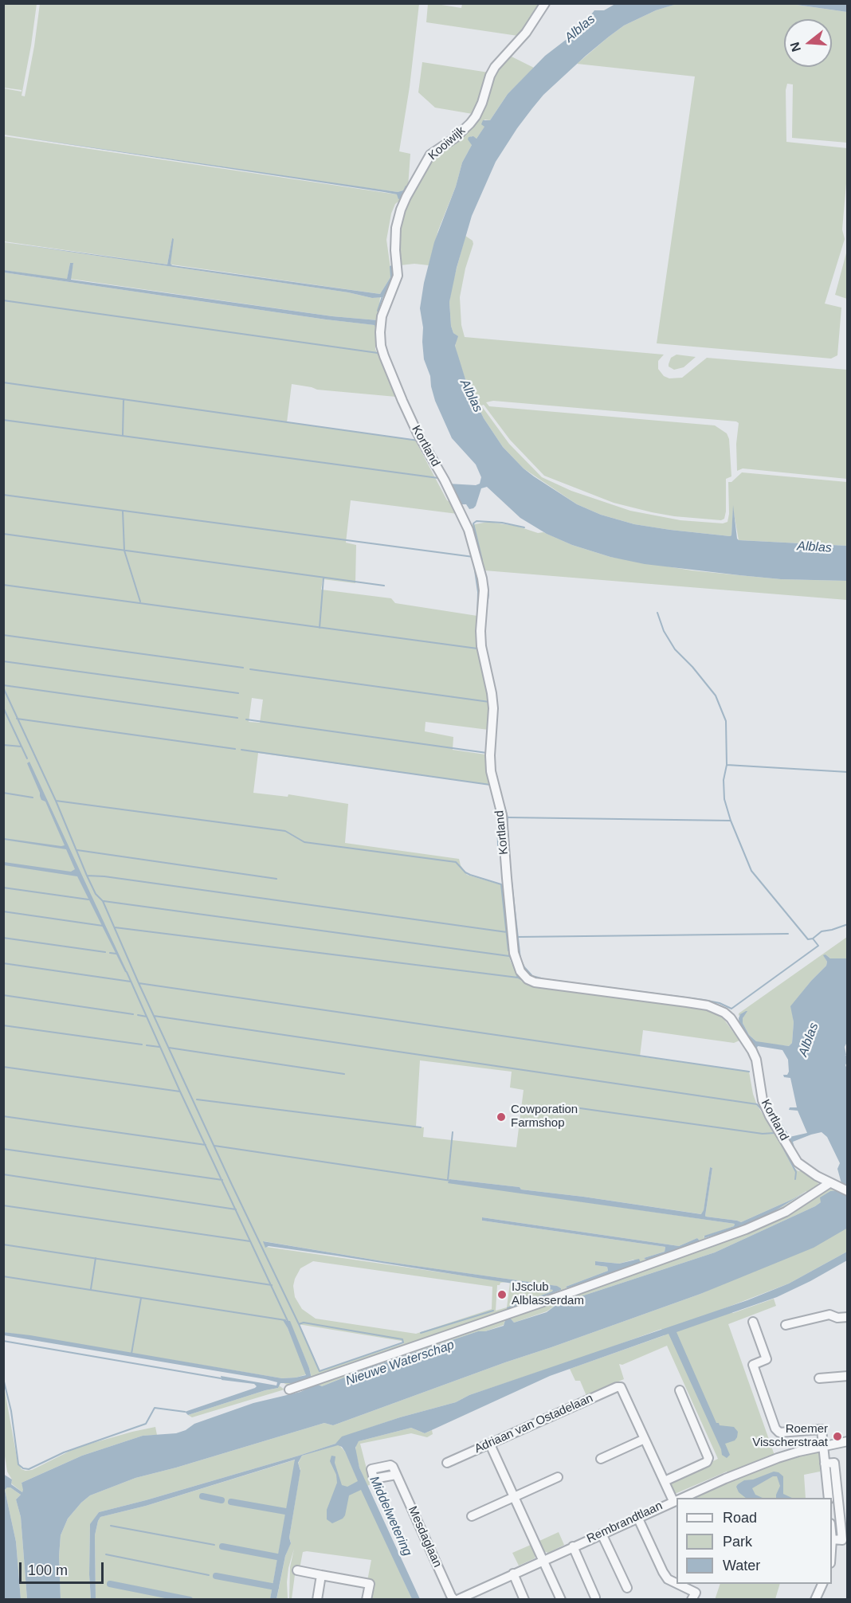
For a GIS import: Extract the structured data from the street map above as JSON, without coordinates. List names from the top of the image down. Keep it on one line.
{"streets":{"street":["Kooiwijk","Kortland","Adriaan van Ostadelaan","Rembrandtlaan","Mesdaglaan"]},"crossings":[["Kooiwijk","Kortland"],["Rembrandtlaan","Mesdaglaan"]],"water":["Alblas","Nieuwe Waterschap","Middelwetering"],"places":["Cowporation Farmshop","IJsclub Alblasserdam","Roemer Visscherstraat"],"legend":["Road","Park","Water"],"scale_bar":"100 m","north":"left"}
